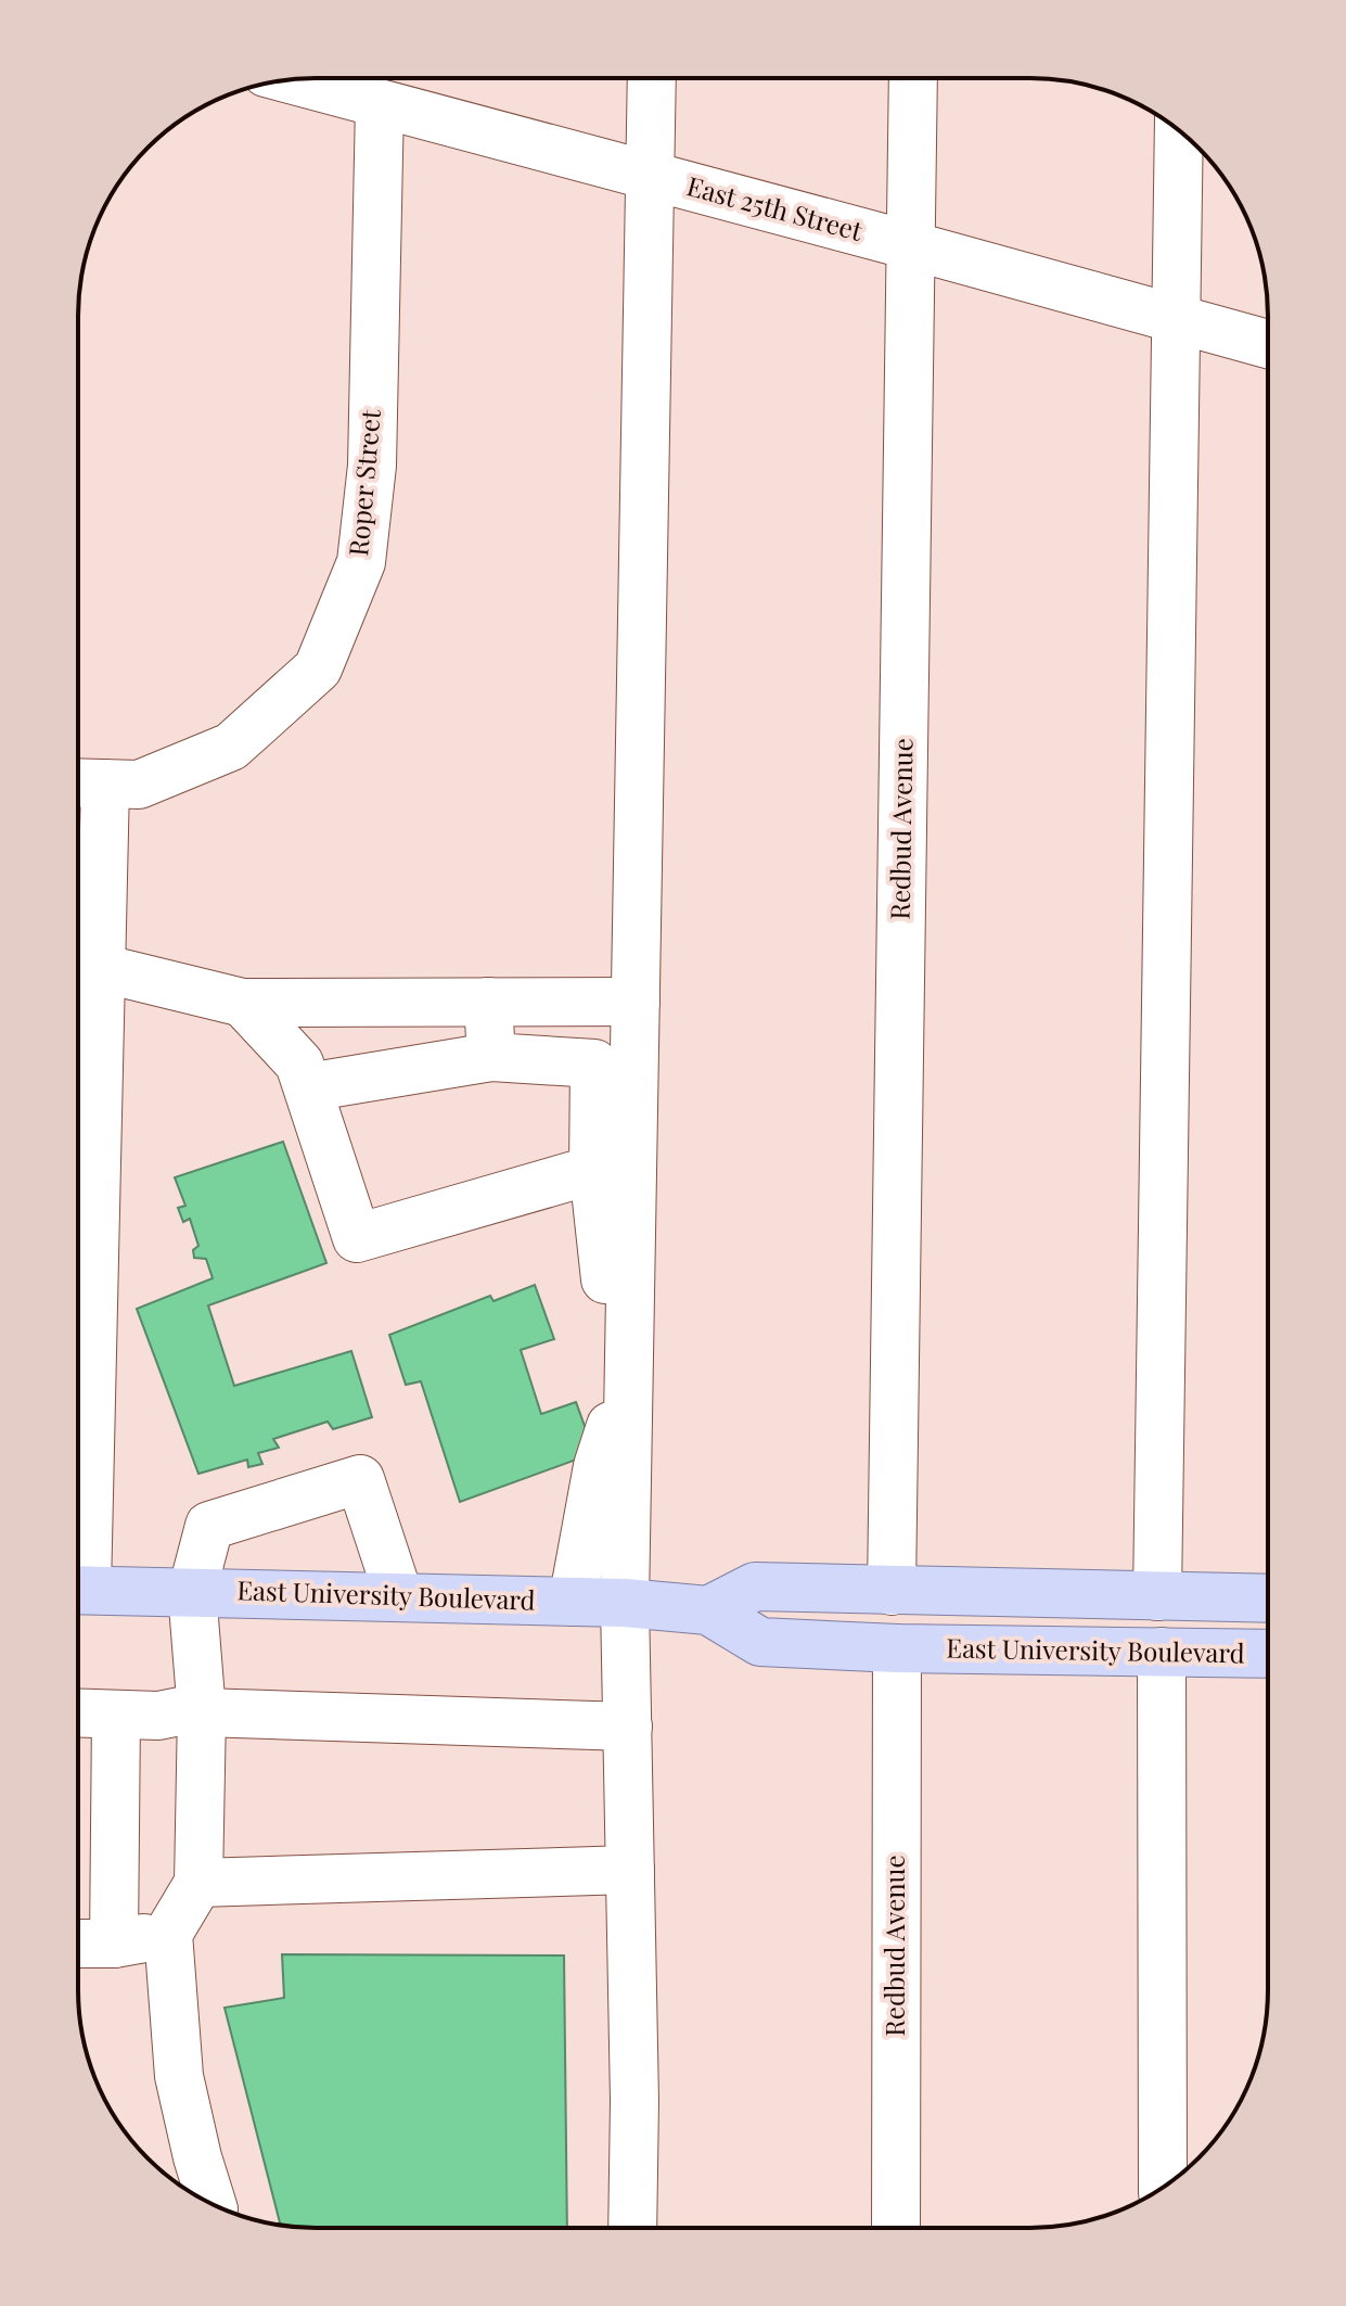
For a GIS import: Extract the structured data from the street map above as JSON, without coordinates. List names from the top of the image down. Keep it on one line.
{"streets":{"main road":["East University Boulevard"],"street":["East 25th Street","Roper Street","Redbud Avenue"]},"crossings":[["East 25th Street","Roper Street"],["East 25th Street","Redbud Avenue"],["Redbud Avenue","East University Boulevard"]]}
